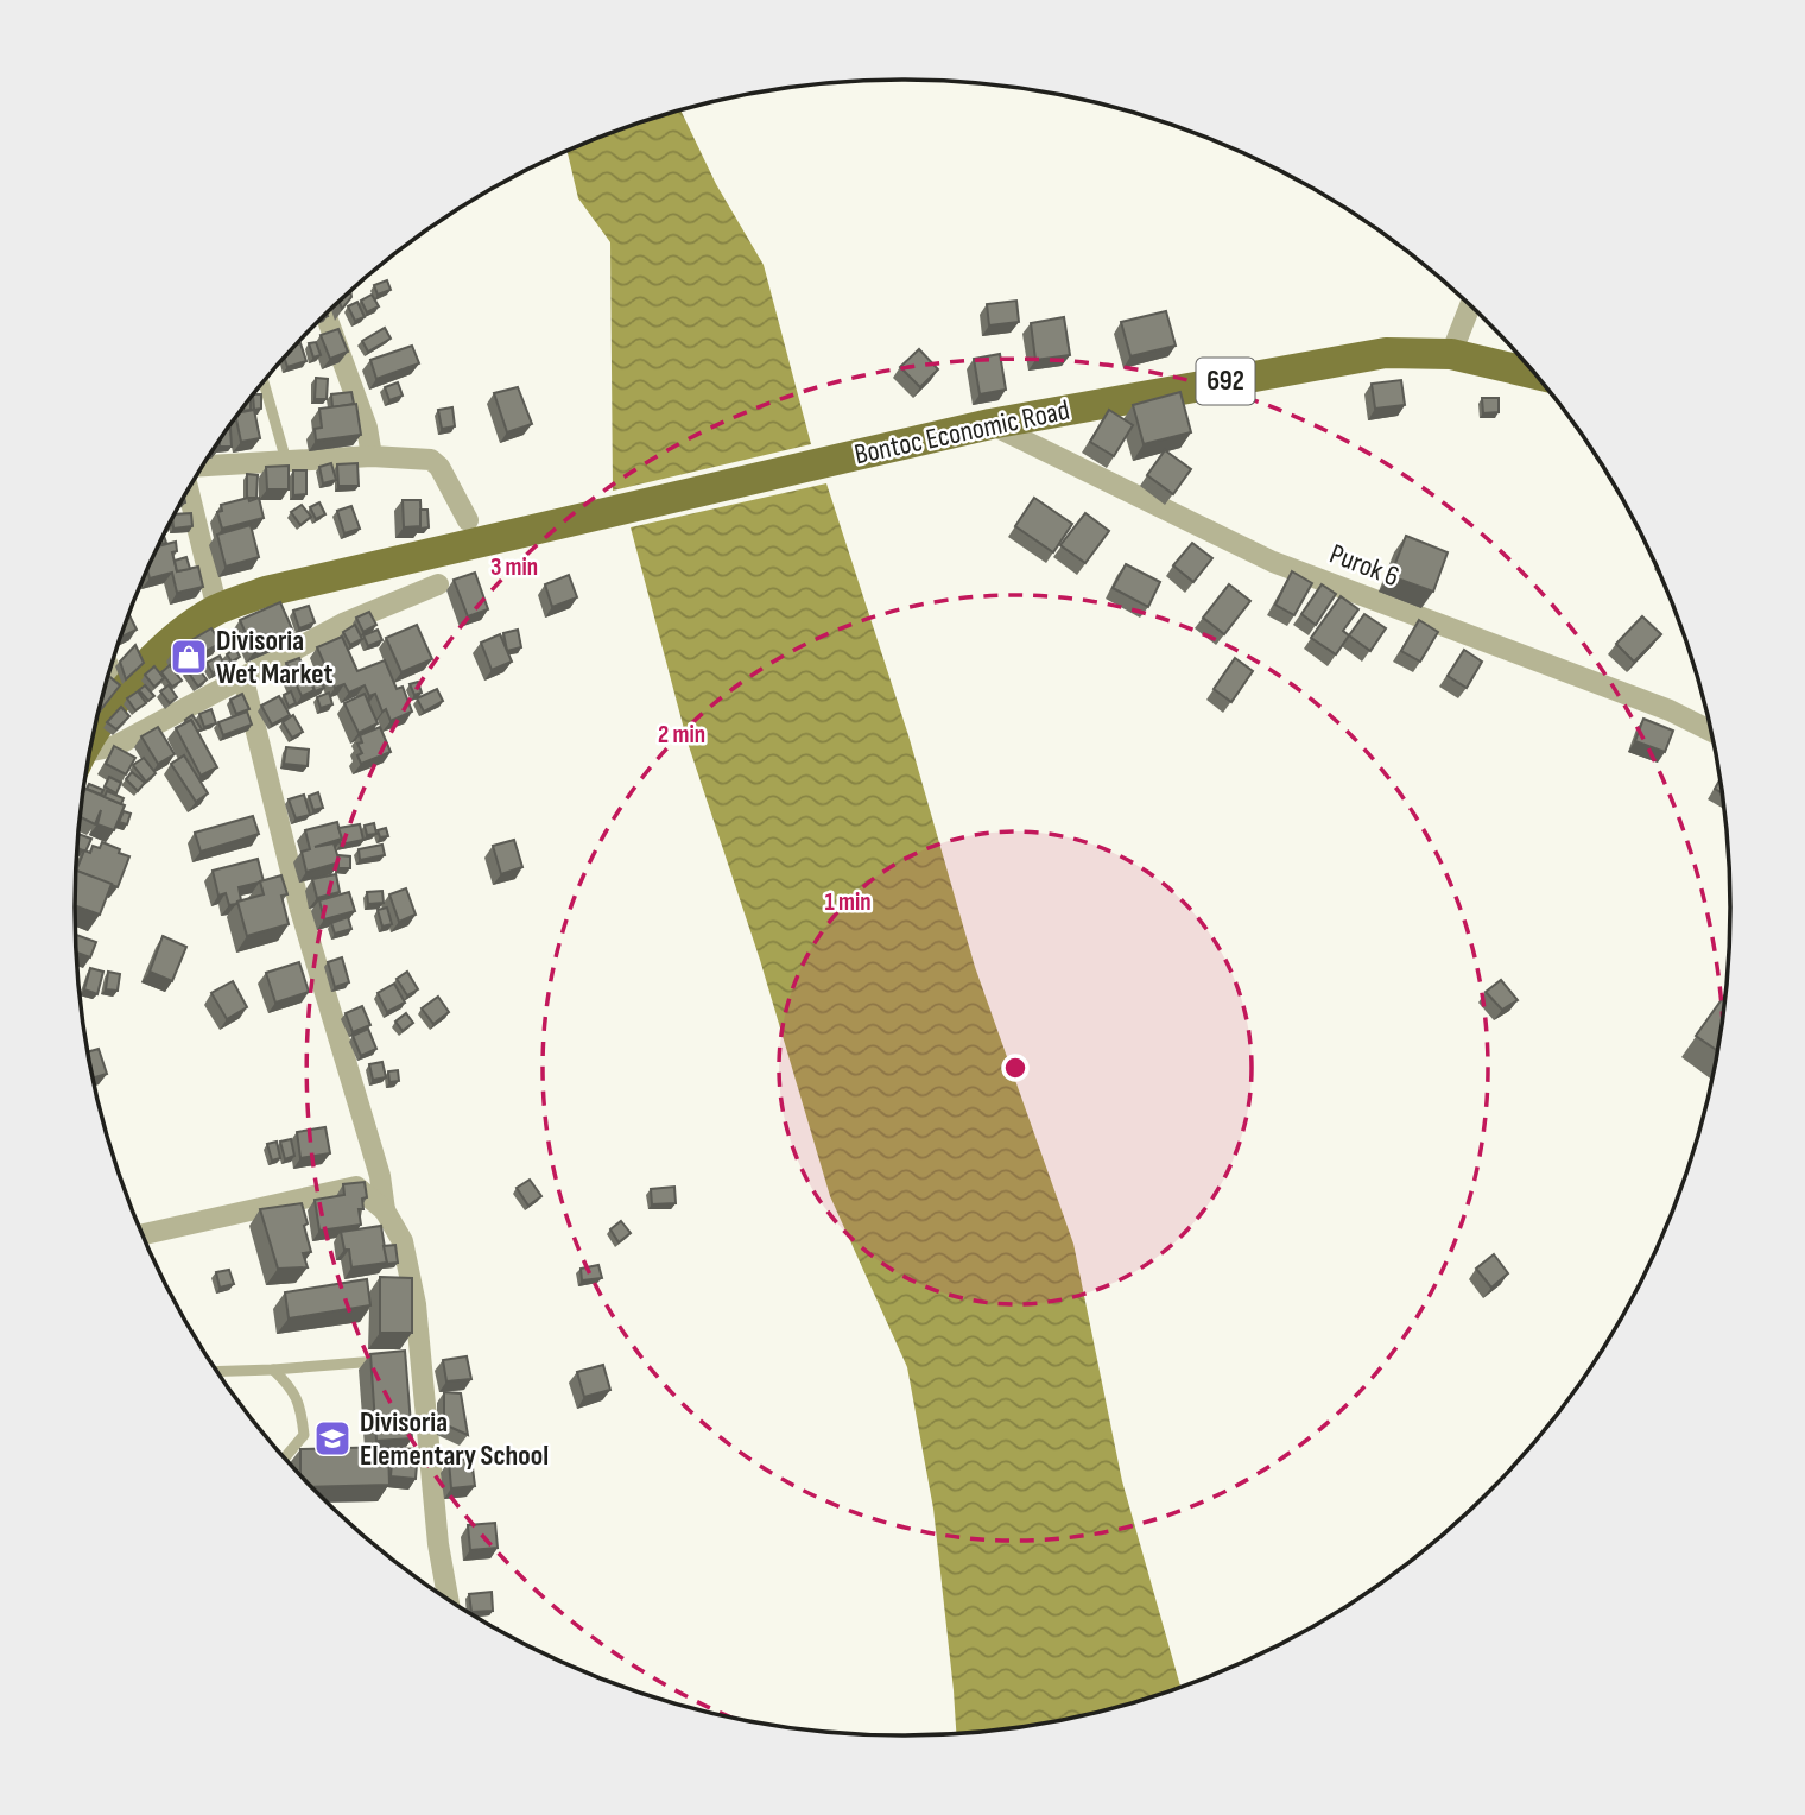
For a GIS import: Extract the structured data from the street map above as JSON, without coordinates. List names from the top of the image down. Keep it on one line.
{"streets":{"main road":["692","Bontoc Economic Road"],"street":["Purok 6"]},"crossings":[["692","Bontoc Economic Road"],["Bontoc Economic Road","Purok 6"]],"places":{"shop":["Divisoria Wet Market"],"school or university":["Divisoria Elementary School"]},"rings":["3 min","2 min","1 min"]}
